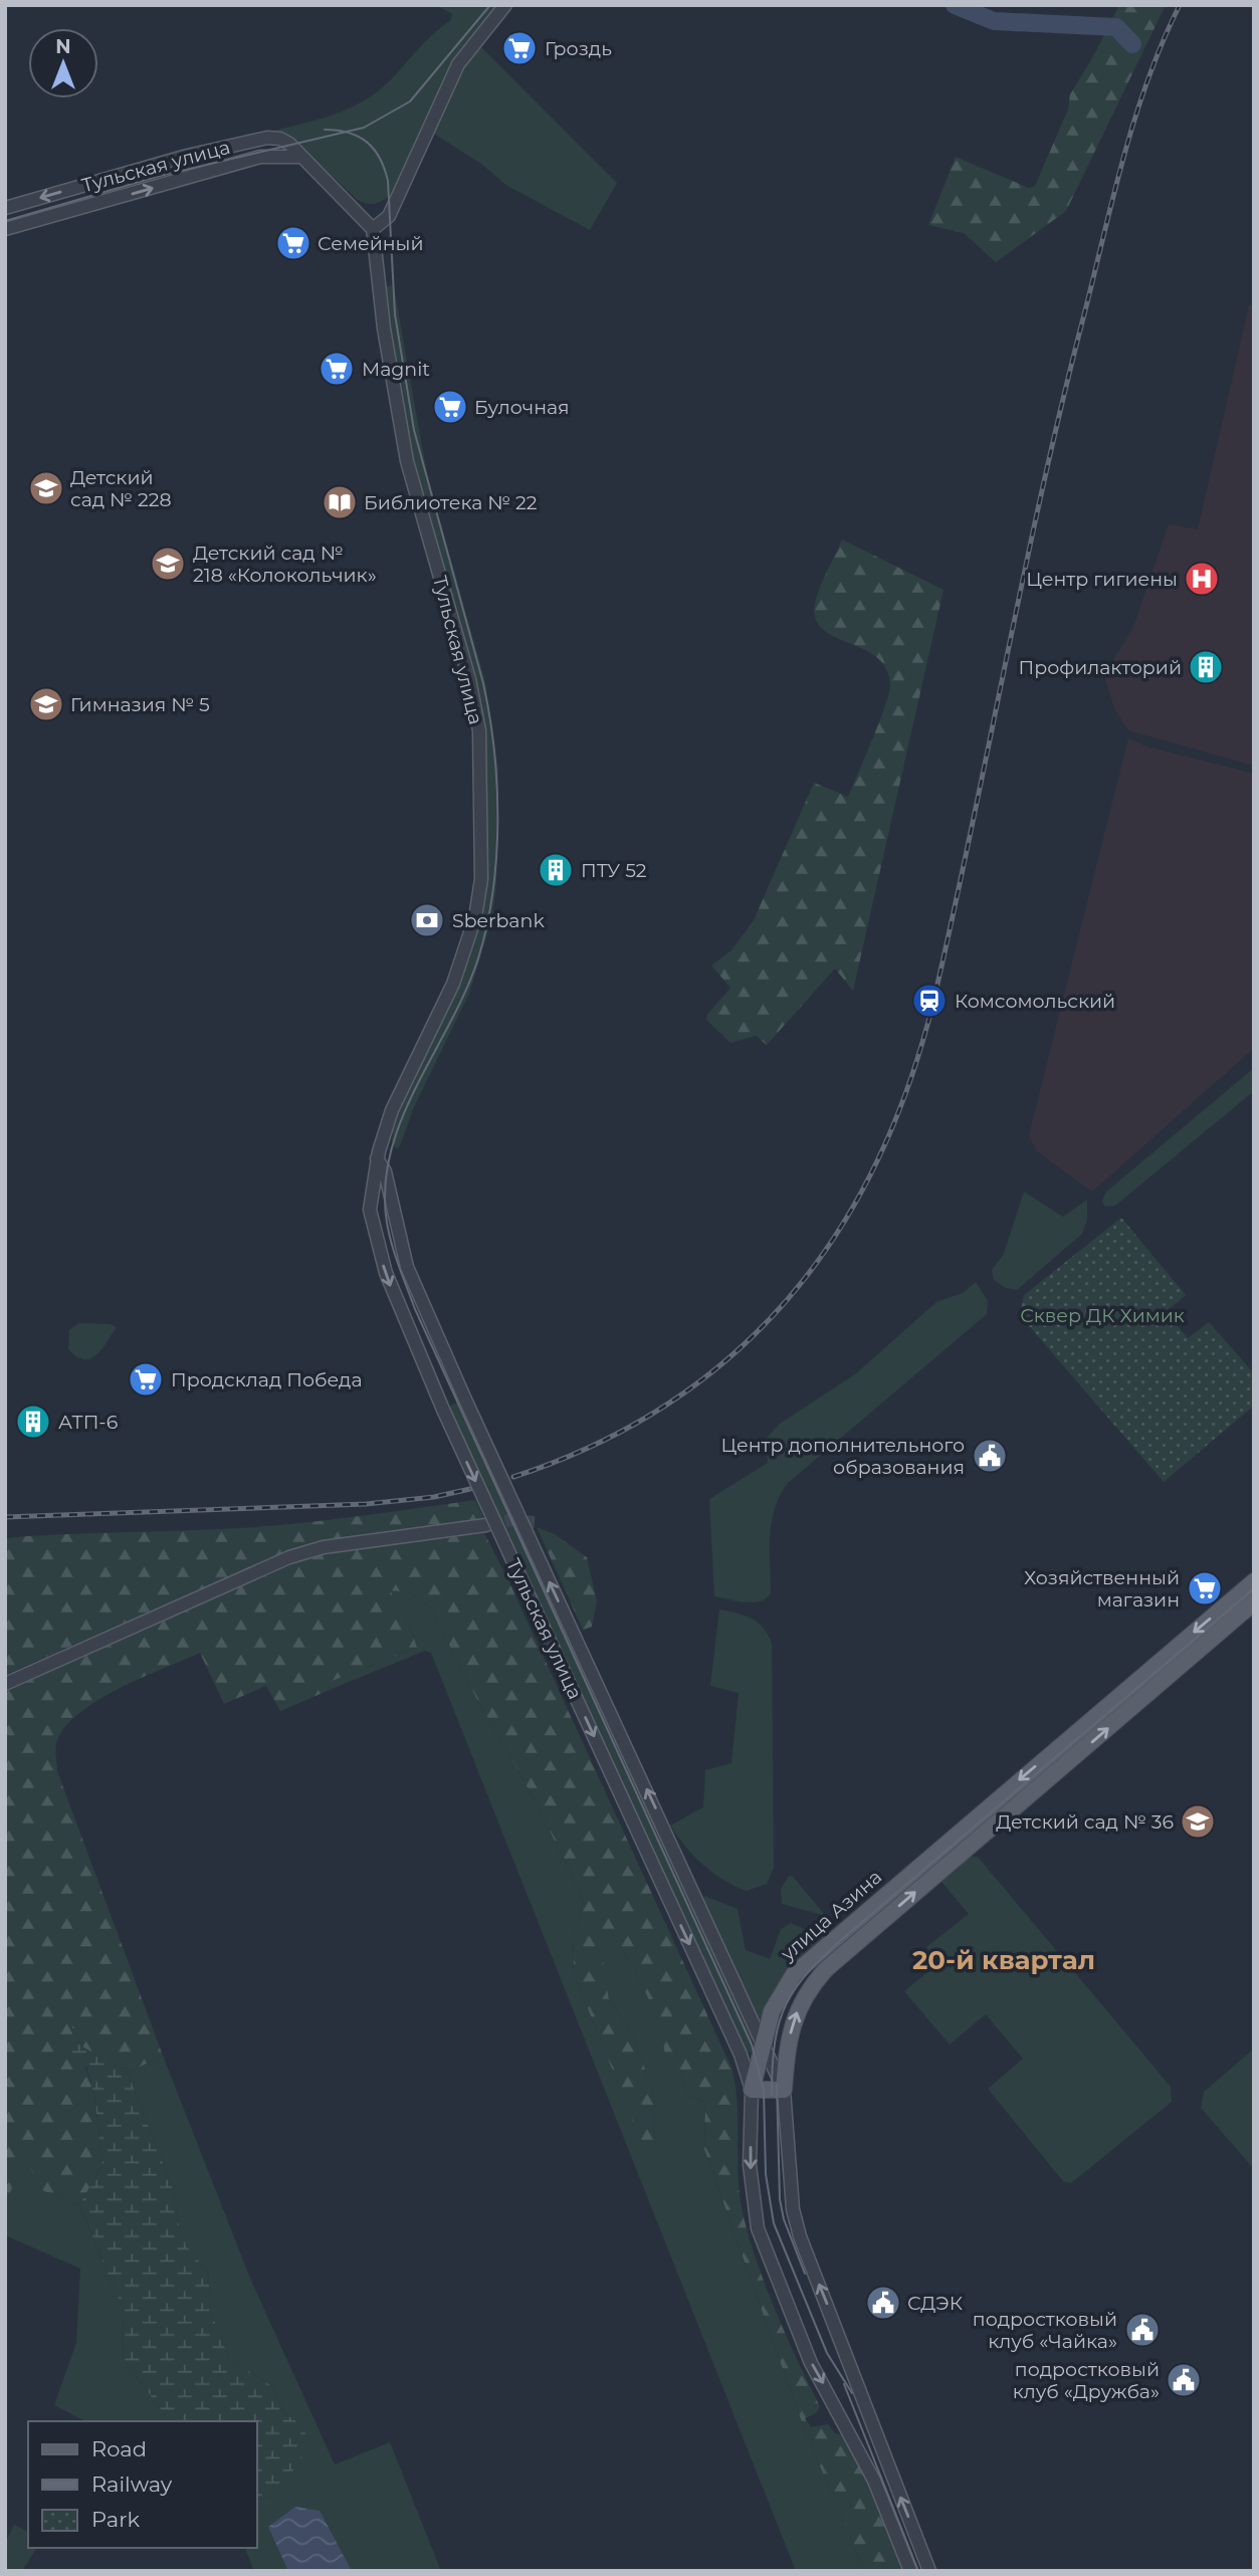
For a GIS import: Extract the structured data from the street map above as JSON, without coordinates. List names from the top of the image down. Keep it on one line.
{"streets":{"main road":["улица Азина"],"street":["Тульская улица"]},"crossings":[["Тульская улица","улица Азина"]],"districts":["20-й квартал"],"parks":["Сквер ДК Химик"],"places":{"supermarket":["Гроздь","Семейный","Magnit","Булочная","Продсклад Победа","Хозяйственный магазин"],"school or university":["Детский сад № 228","Детский сад № 218 «Колокольчик»","Гимназия № 5","Детский сад № 36"],"library":["Библиотека № 22"],"hospital":["Центр гигиены"],"building":["Профилакторий","ПТУ 52","АТП-6"],"bank":["Sberbank"],"station":["Комсомольский"],"public building":["Центр дополнительного образования","СДЭК","подростковый клуб «Чайка»","подростковый клуб «Дружба»"]},"legend":["Road","Railway","Park"],"north":"top"}
